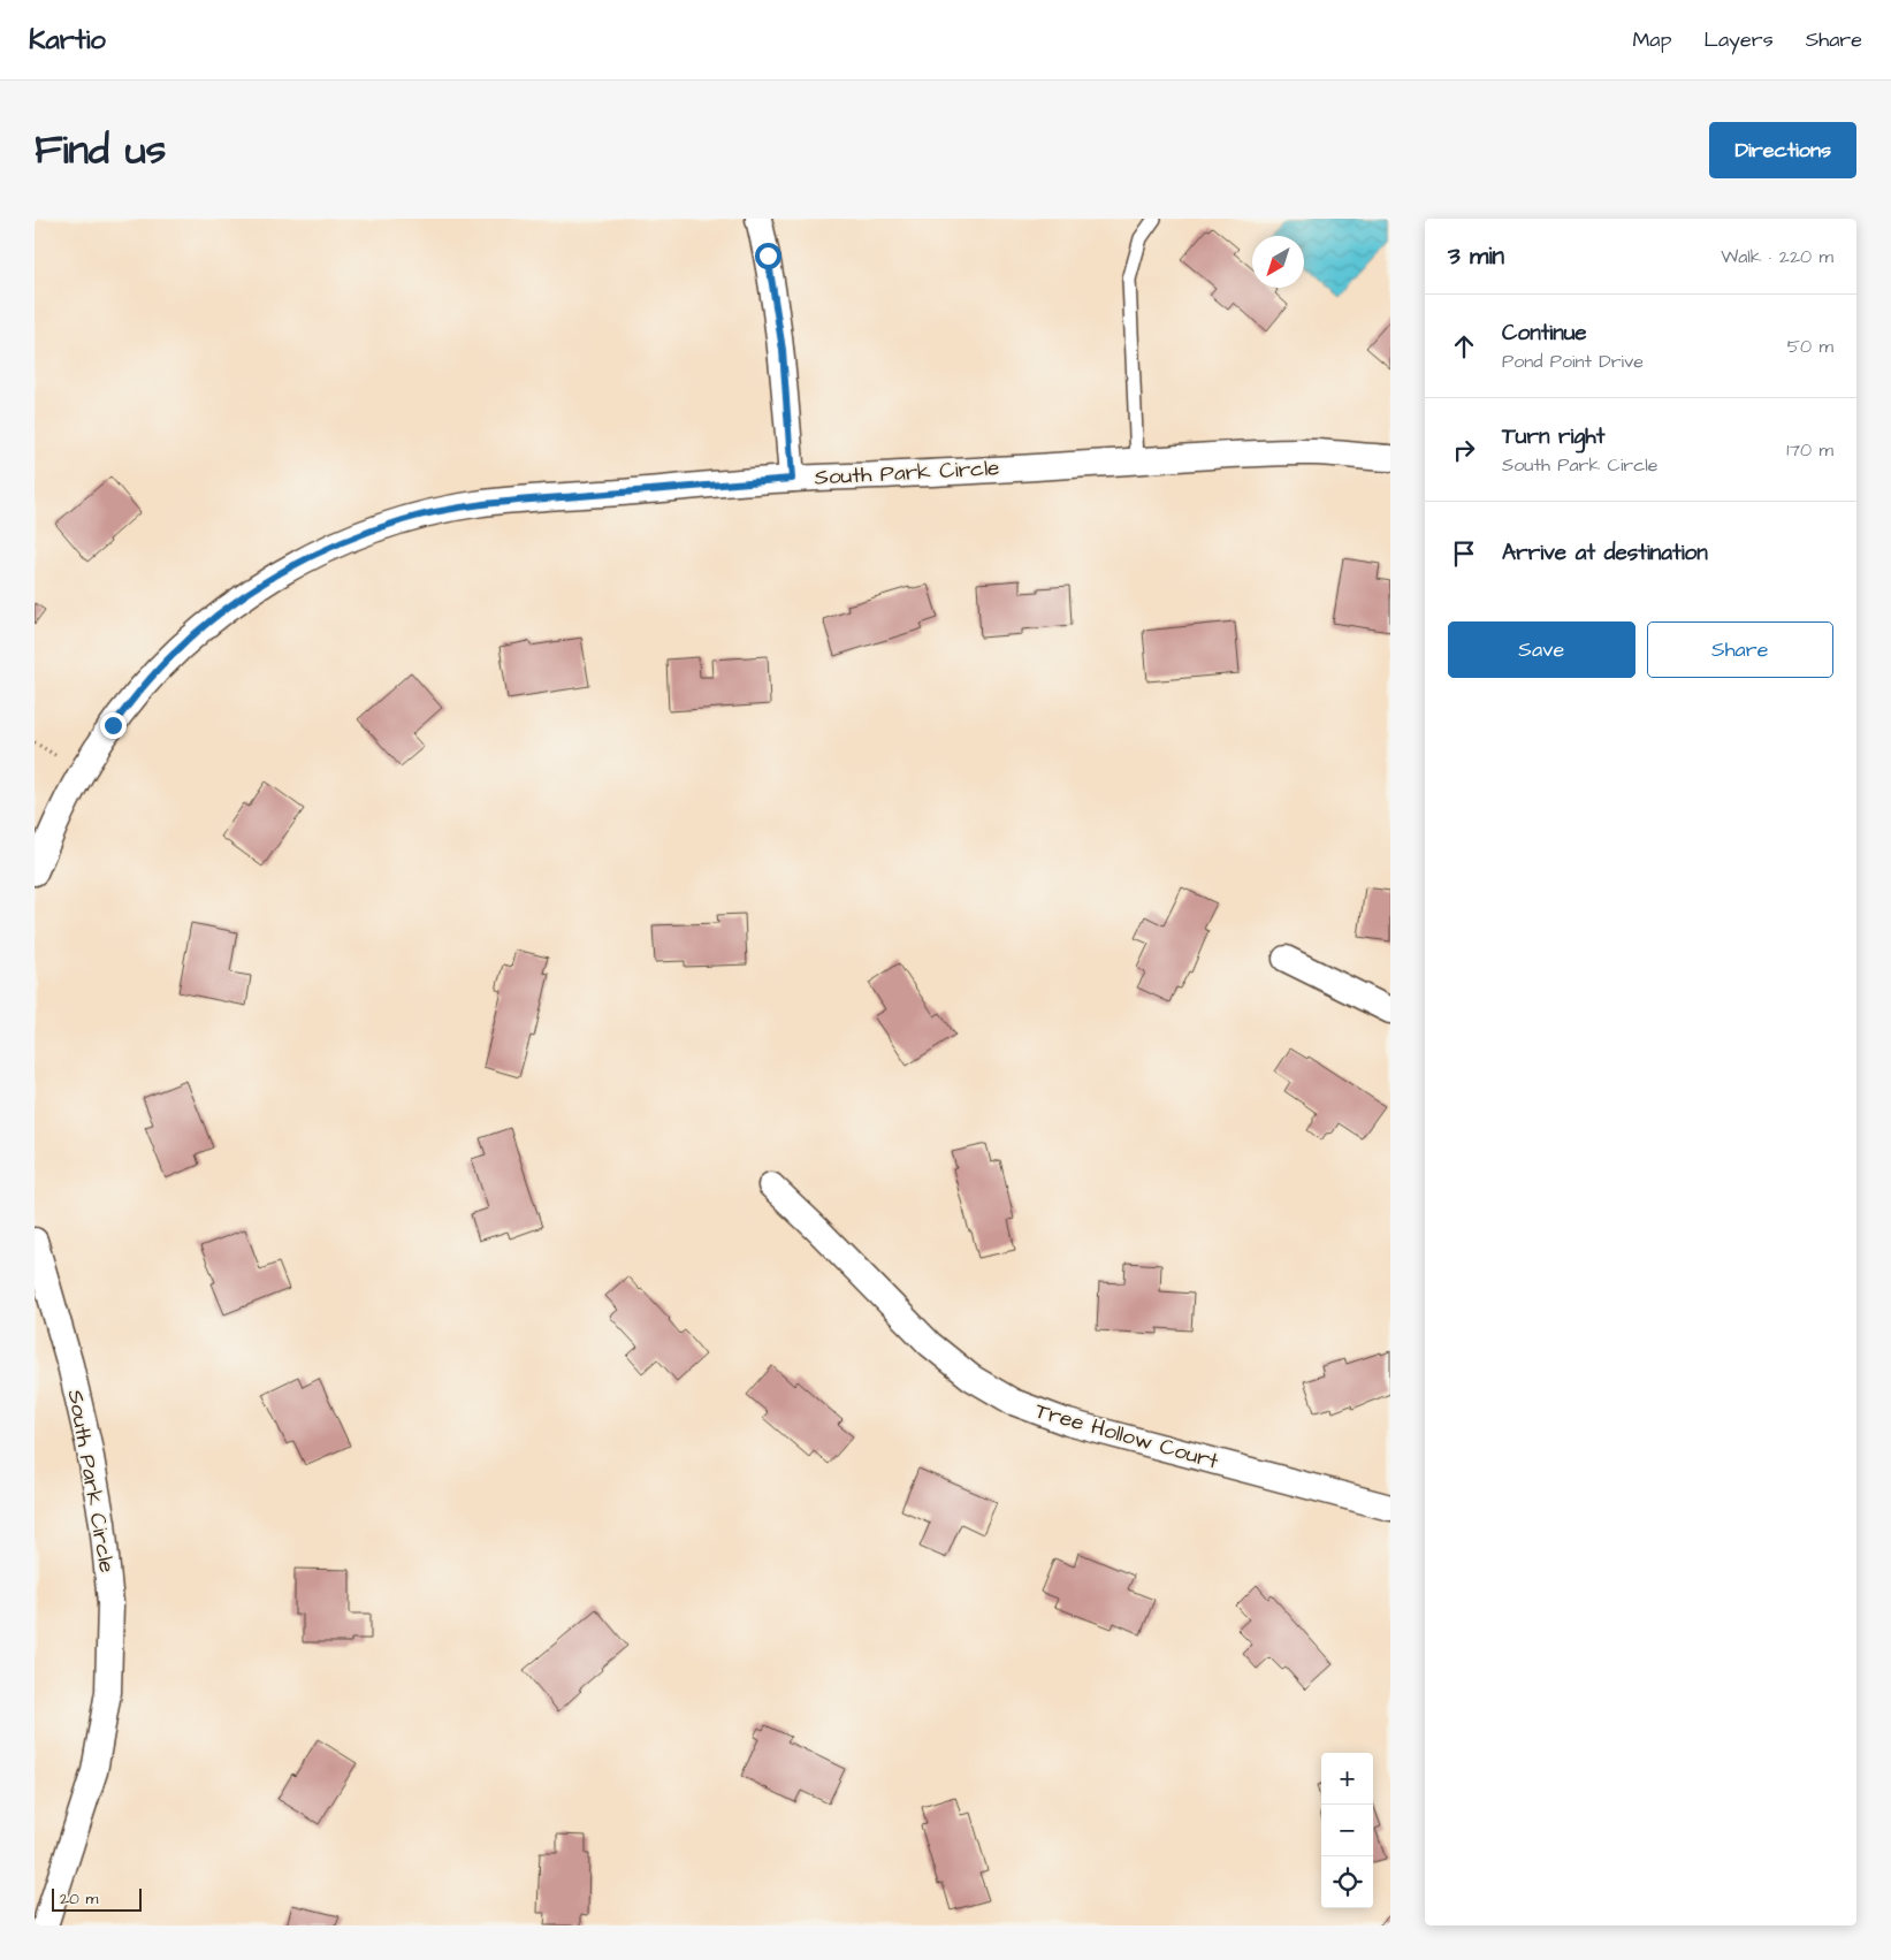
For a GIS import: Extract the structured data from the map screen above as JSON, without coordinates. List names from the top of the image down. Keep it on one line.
{"streets":{"street":["South Park Circle","Tree Hollow Court"]},"scale_bar":"20 m","north":"bottom left","page":{"header":"Kartio","nav":["Map","Layers","Share"],"title":"Find us","buttons":["Directions",["Save","Share"]],"heading":["3 min","Walk · 220 m"],"list":[["Continue","Pond Point Drive","50 m"],["Turn right","South Park Circle","170 m"],"Arrive at destination"],"map_buttons":["+","−"],"scale":"20 m"}}
